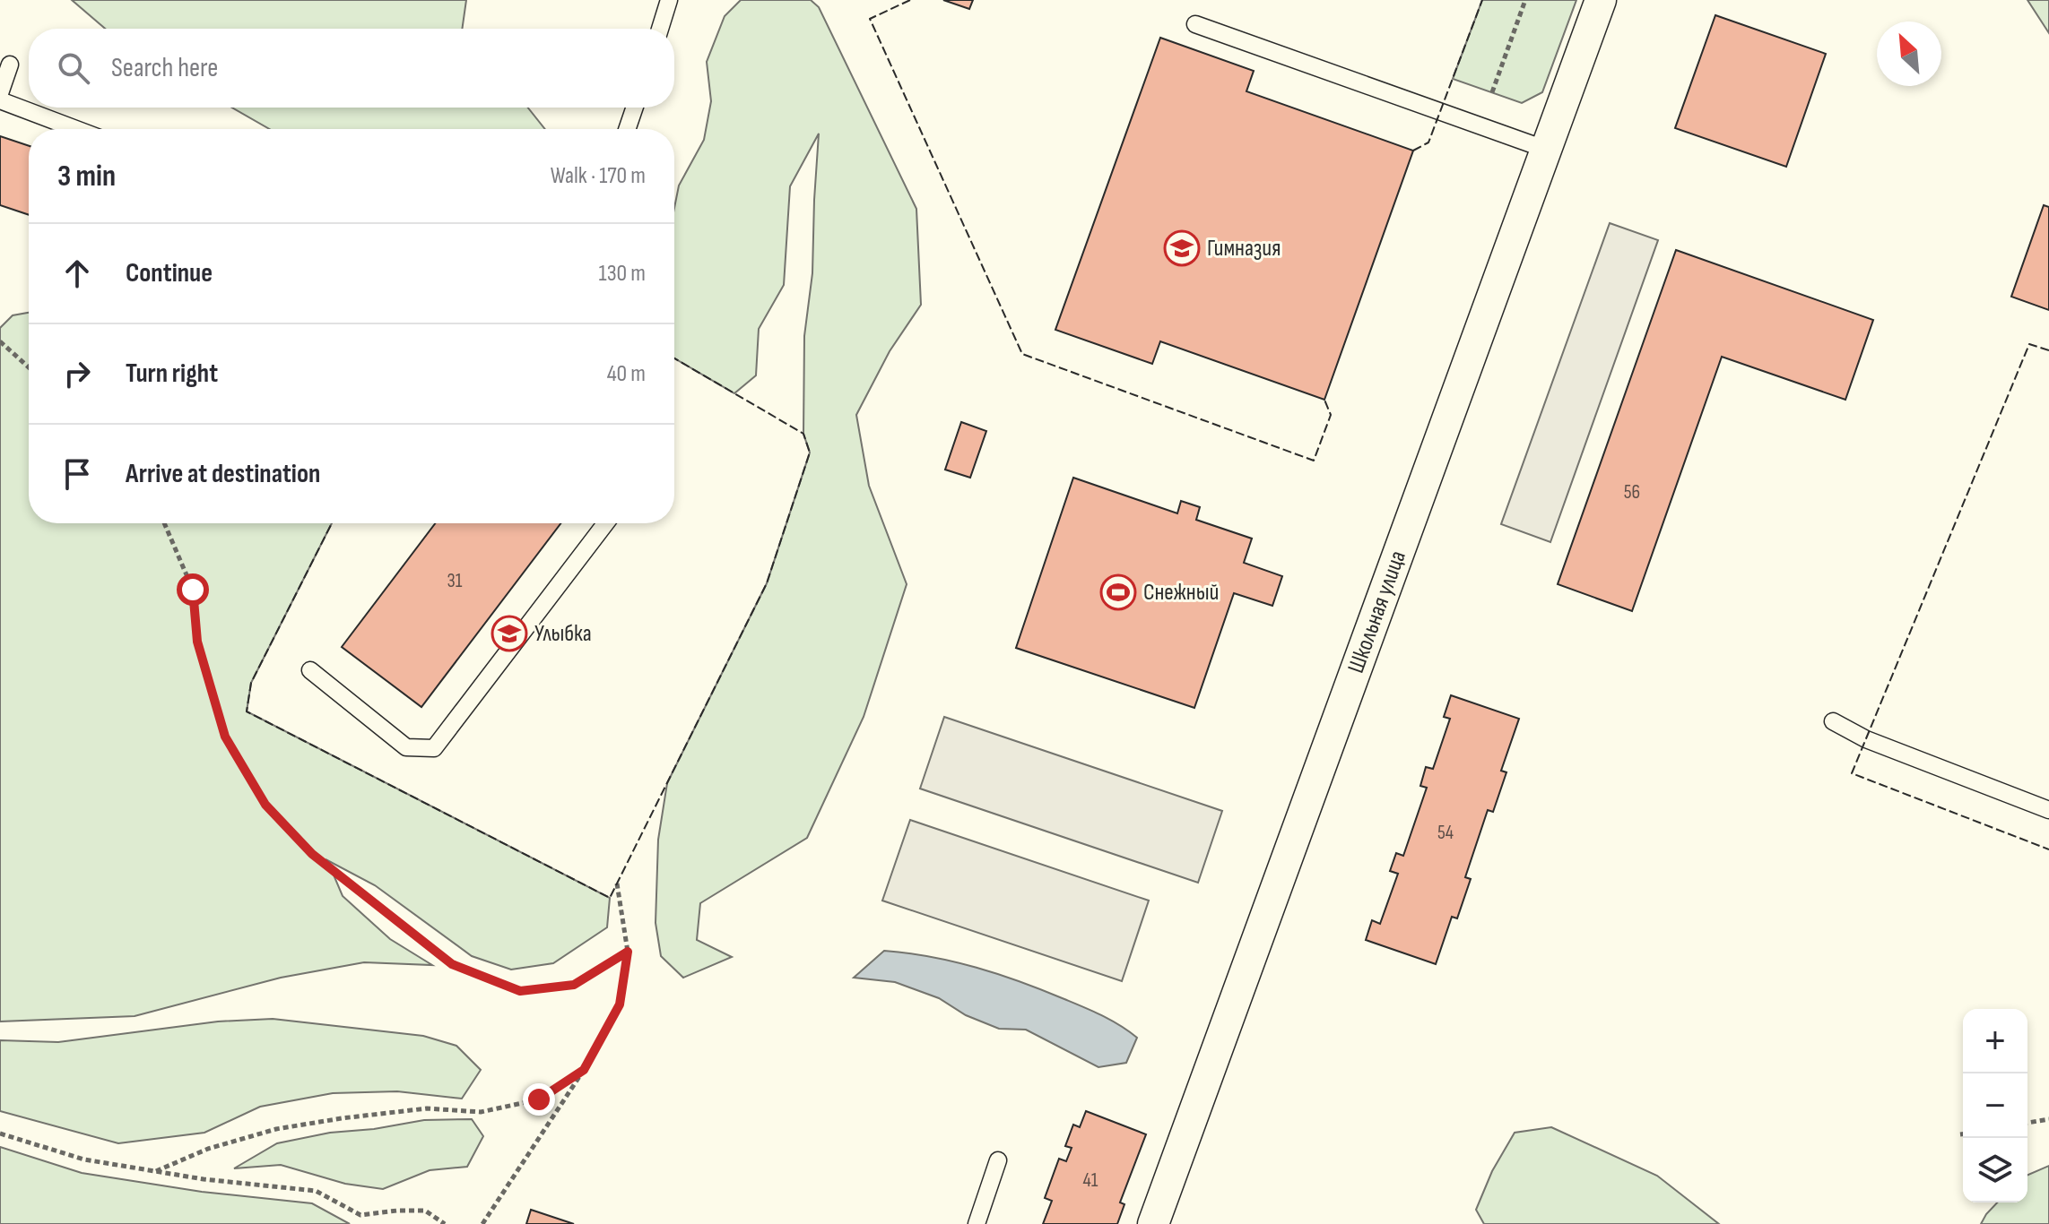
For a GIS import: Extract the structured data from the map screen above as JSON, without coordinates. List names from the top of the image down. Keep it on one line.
{"streets":{"street":["Школьная улица"]},"places":{"school or university":["Гимназия","Улыбка"],"sports":["Снежный"]},"house_numbers":["56","31","54","41"],"north":"top left","page":{"search":"Search here","heading":["3 min","Walk · 170 m"],"list":[["Continue","130 m"],["Turn right","40 m"],"Arrive at destination"],"map_buttons":["+","−"]}}
